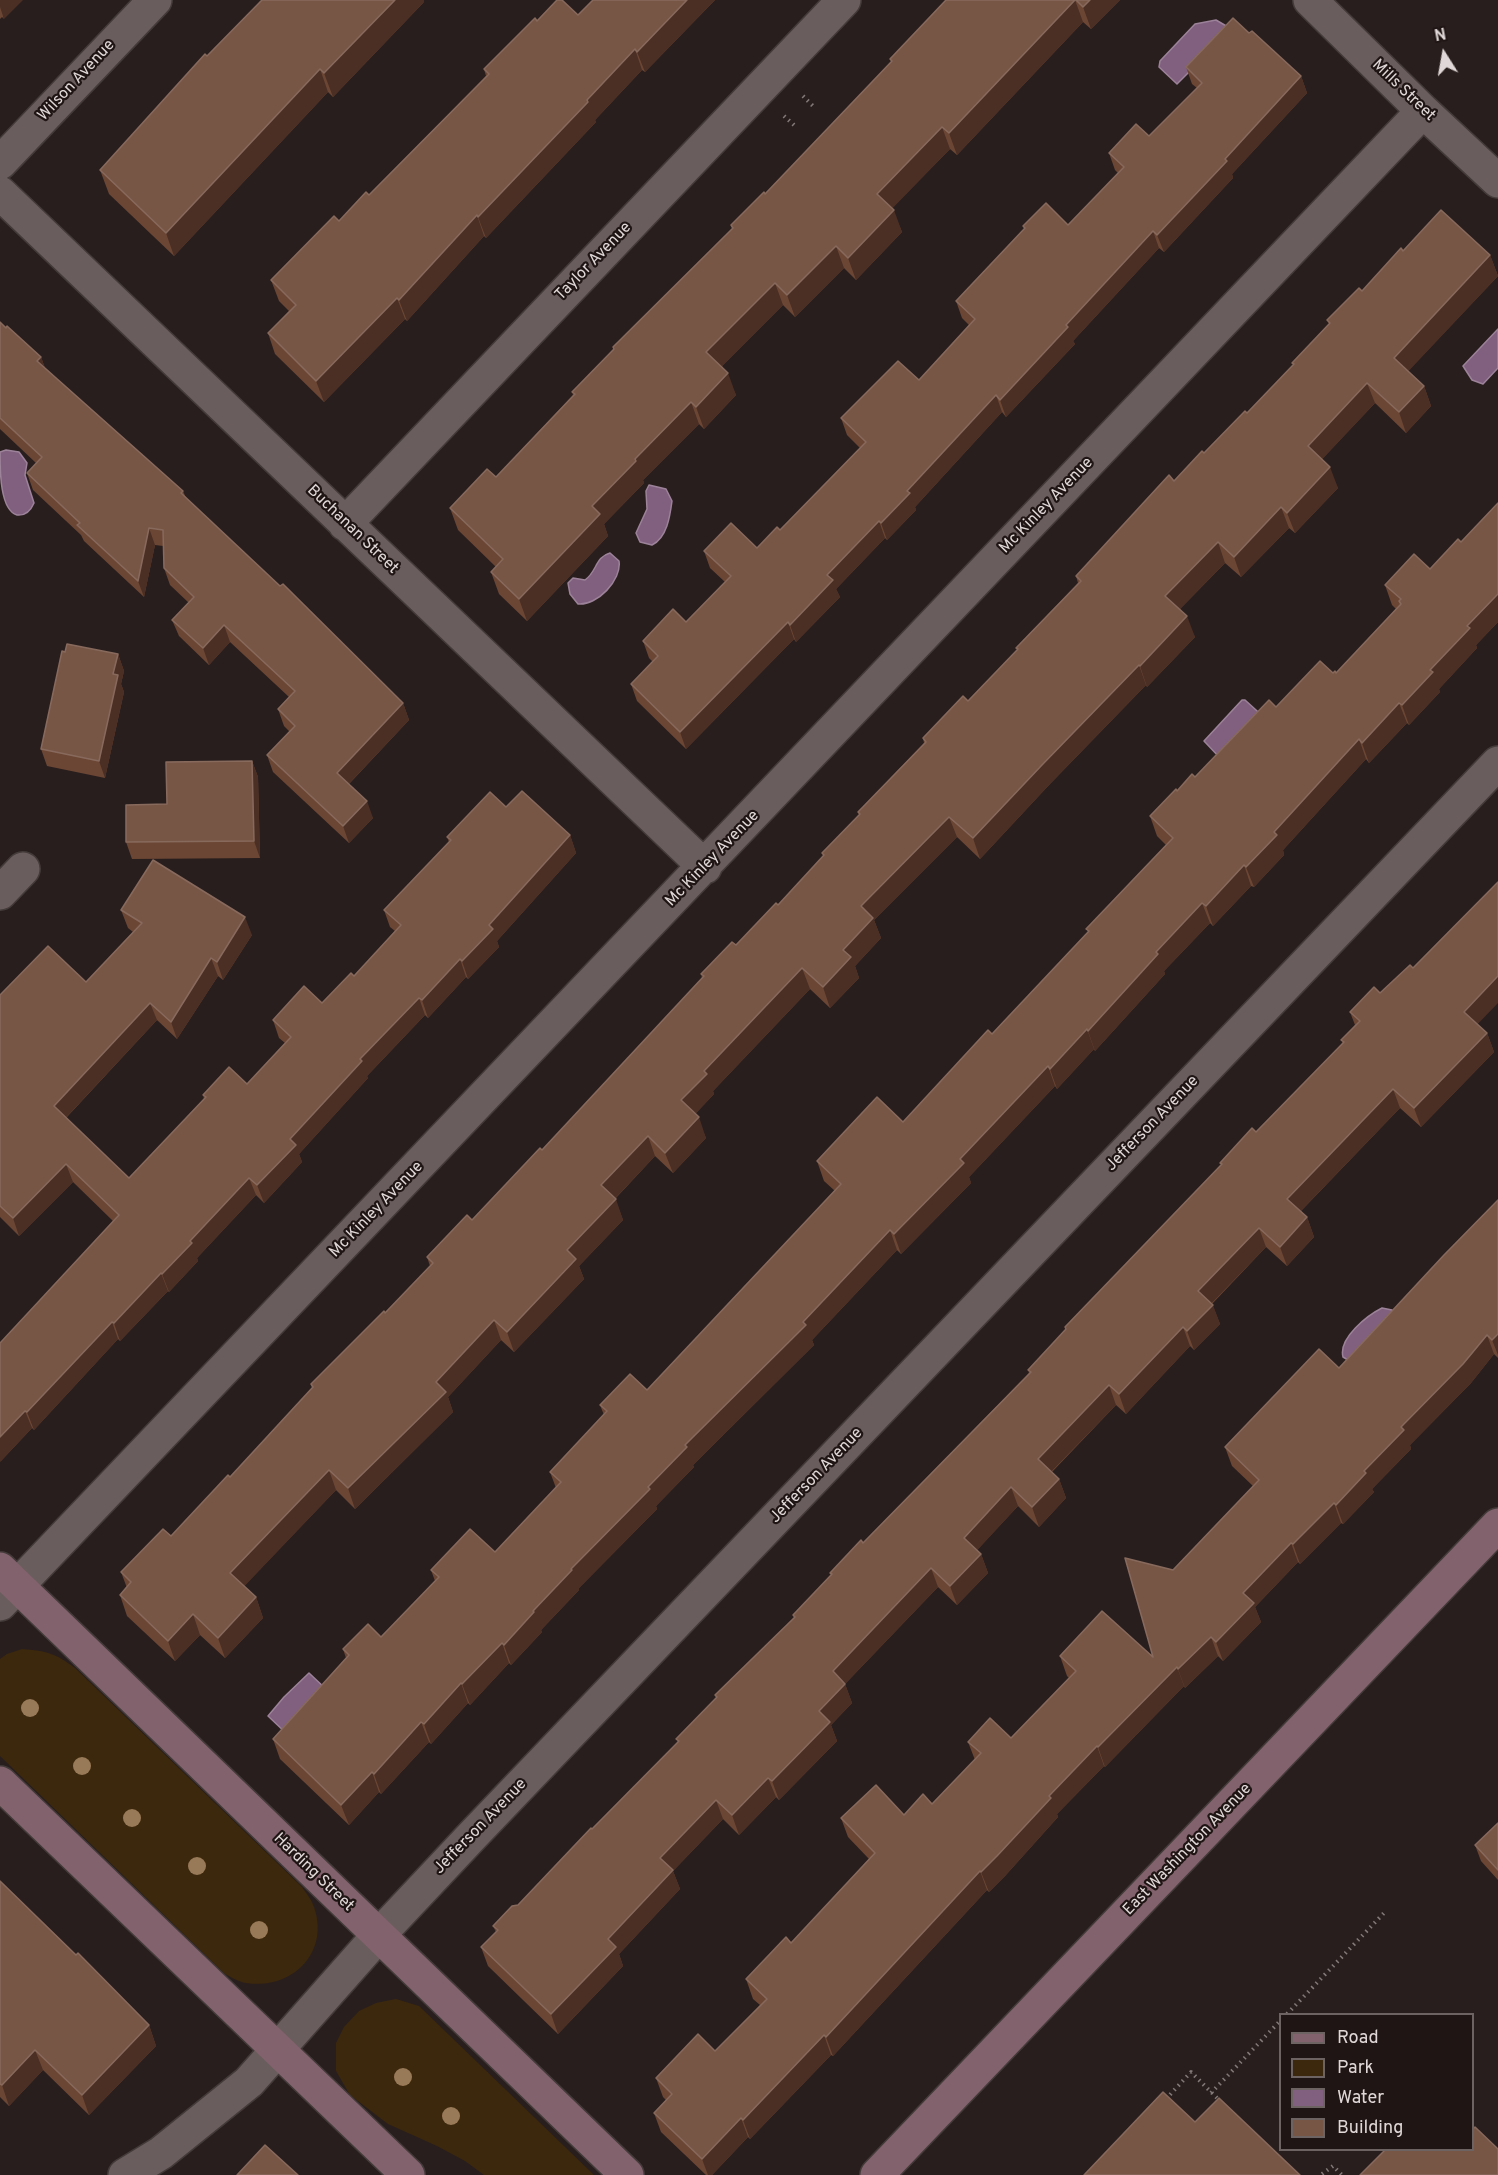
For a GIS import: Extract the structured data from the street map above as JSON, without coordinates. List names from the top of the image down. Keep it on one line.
{"streets":{"street":["Wilson Avenue","Mills Street","Taylor Avenue","Mc Kinley Avenue","Buchanan Street","Jefferson Avenue","East Washington Avenue","Harding Street"]},"crossings":[["Mills Street","Mc Kinley Avenue"],["Taylor Avenue","Buchanan Street"],["Mc Kinley Avenue","Buchanan Street"],["Mc Kinley Avenue","Harding Street"],["Jefferson Avenue","Harding Street"]],"legend":["Road","Park","Water","Building"],"north":"top"}
